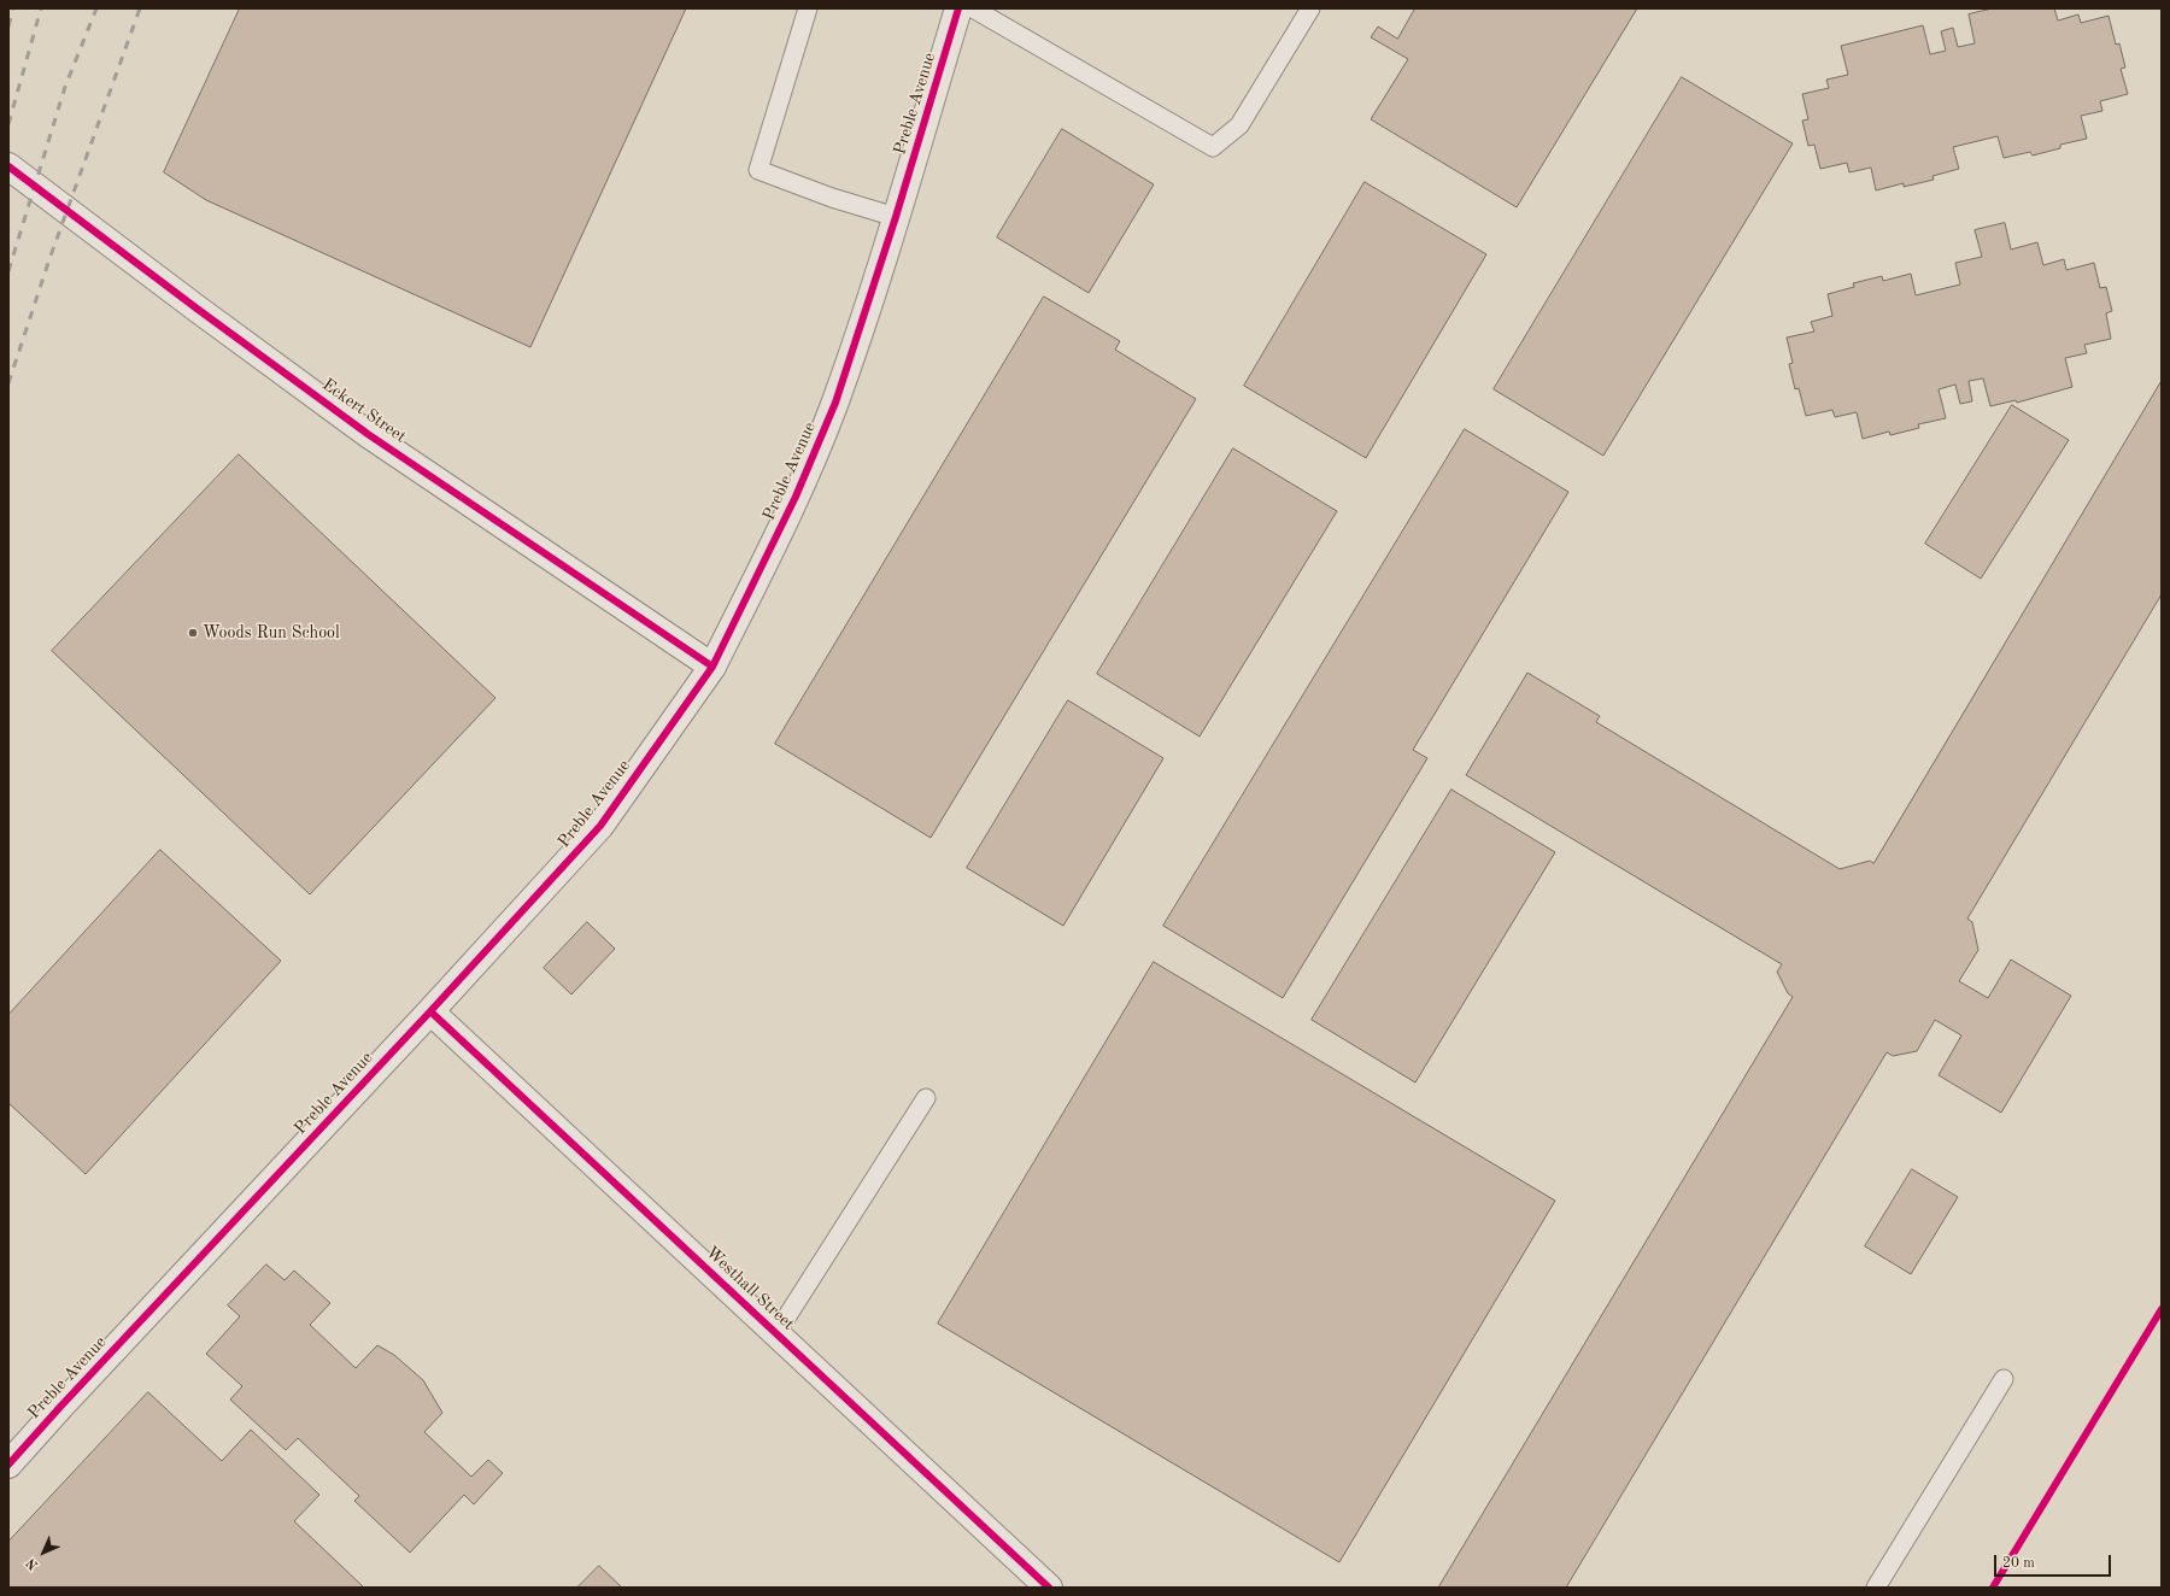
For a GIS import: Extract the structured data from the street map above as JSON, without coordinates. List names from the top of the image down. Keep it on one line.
{"streets":{"street":["Preble Avenue","Eckert Street","Westhall Street"]},"crossings":[["Preble Avenue","Eckert Street"],["Preble Avenue","Westhall Street"]],"places":["Woods Run School"],"scale_bar":"20 m","north":"bottom left"}
